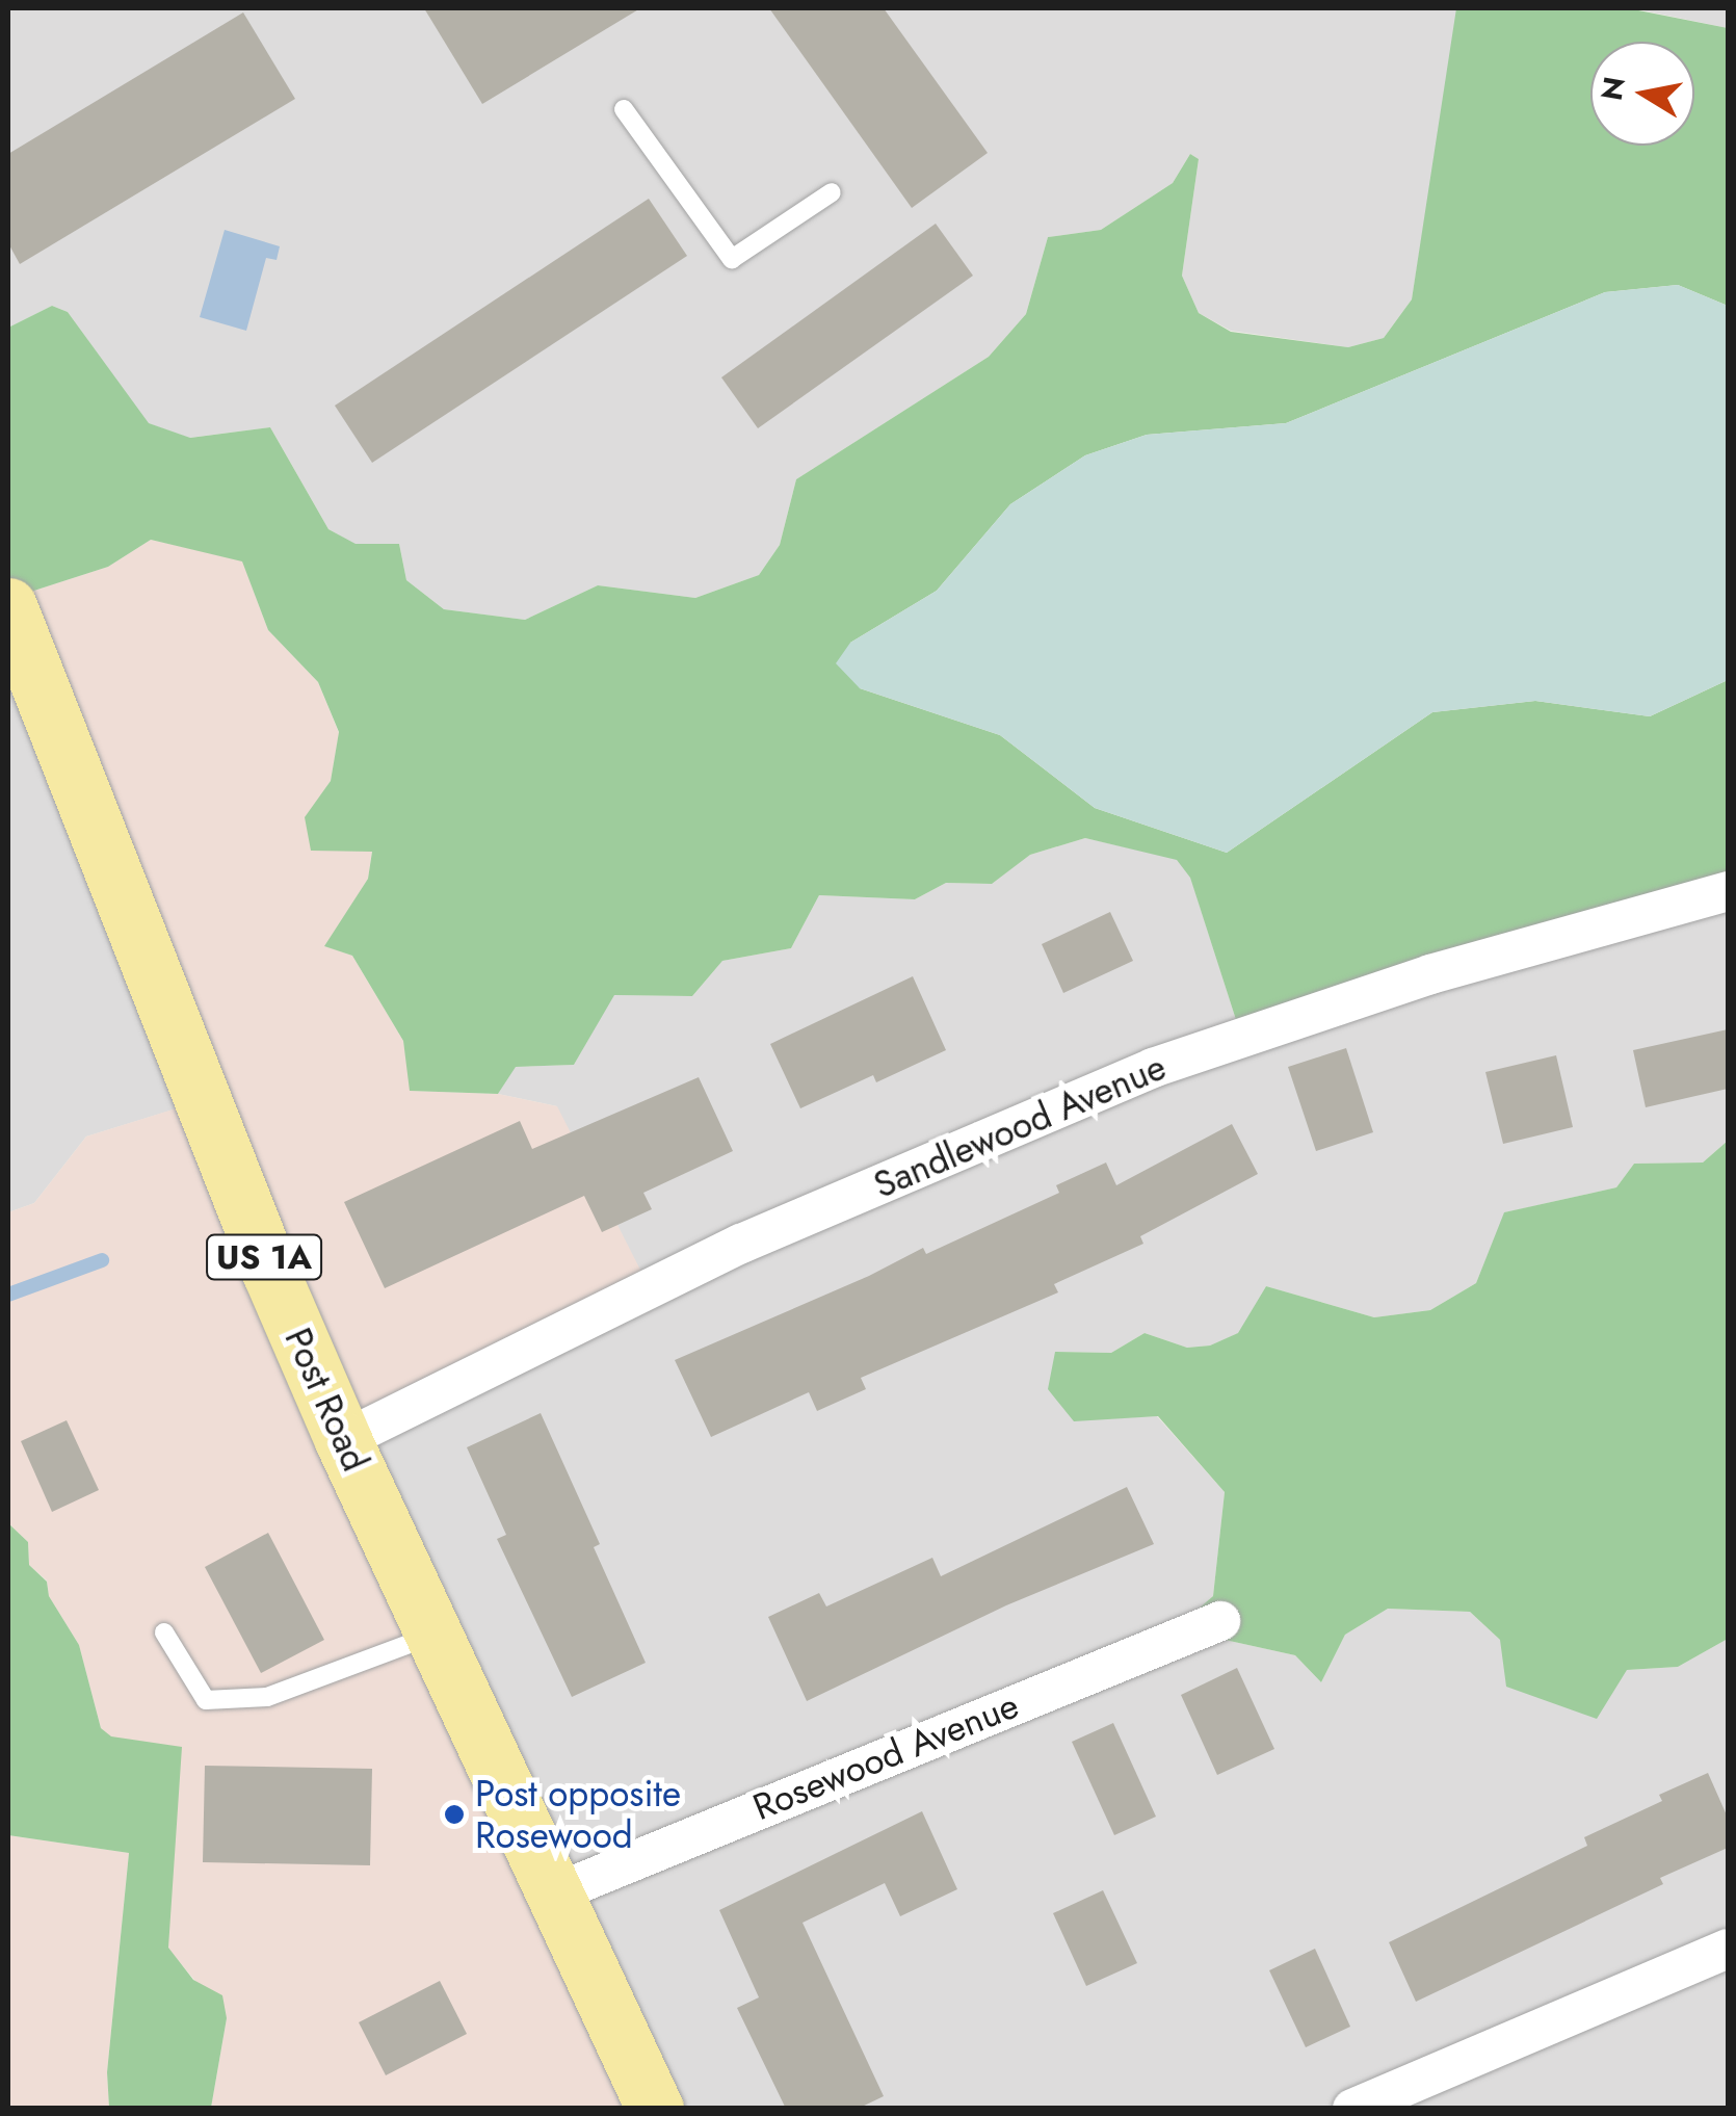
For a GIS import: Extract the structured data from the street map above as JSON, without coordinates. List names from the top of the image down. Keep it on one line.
{"streets":{"main road":["US 1A","Post Road"],"street":["Sandlewood Avenue","Rosewood Avenue"]},"crossings":[["Sandlewood Avenue","Post Road"],["Post Road","Rosewood Avenue"]],"places":["Post opposite Rosewood"],"north":"left"}
